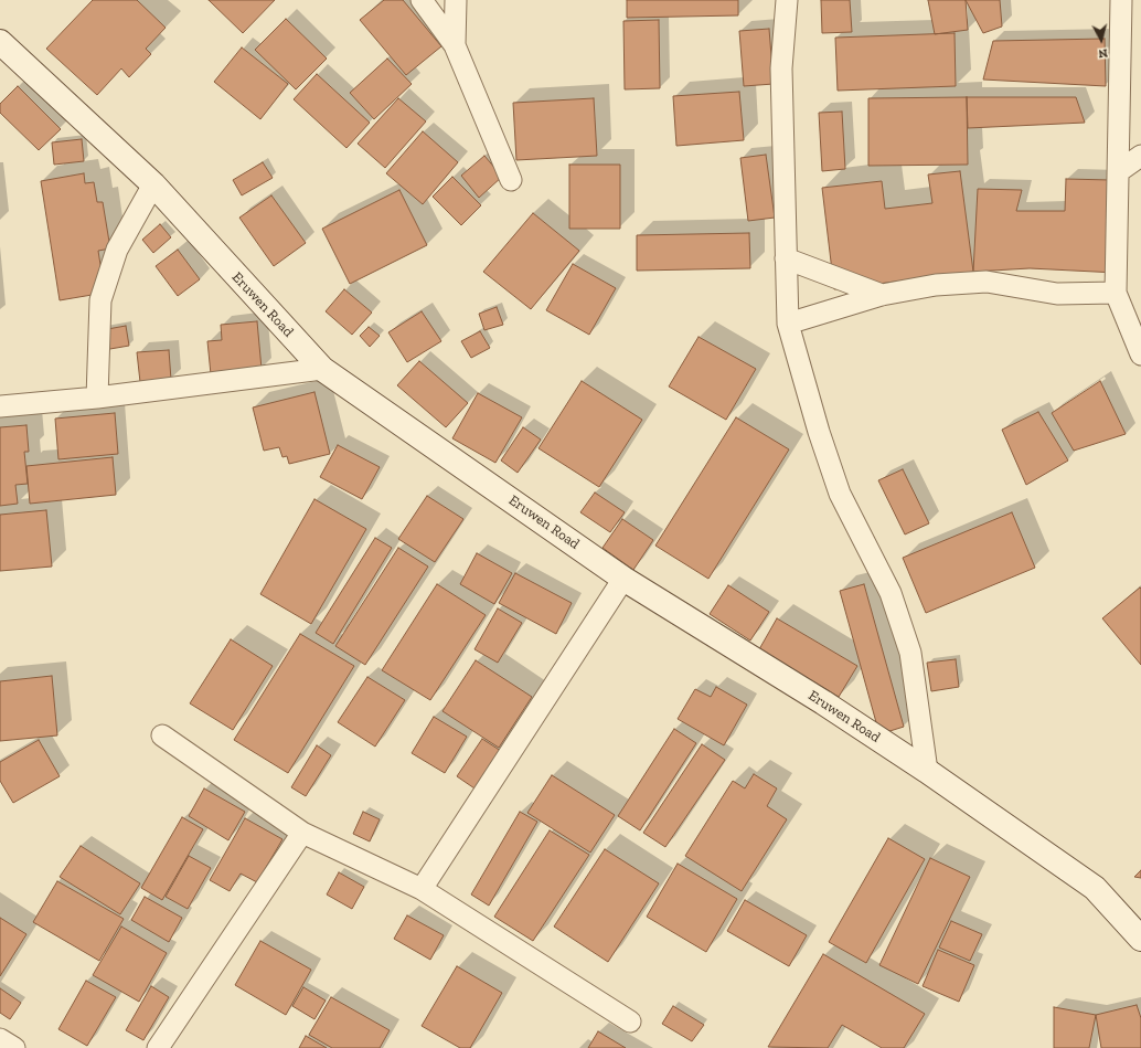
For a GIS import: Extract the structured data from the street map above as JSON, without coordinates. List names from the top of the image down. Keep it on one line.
{"streets":{"street":["Eruwen Road"]},"north":"bottom"}
